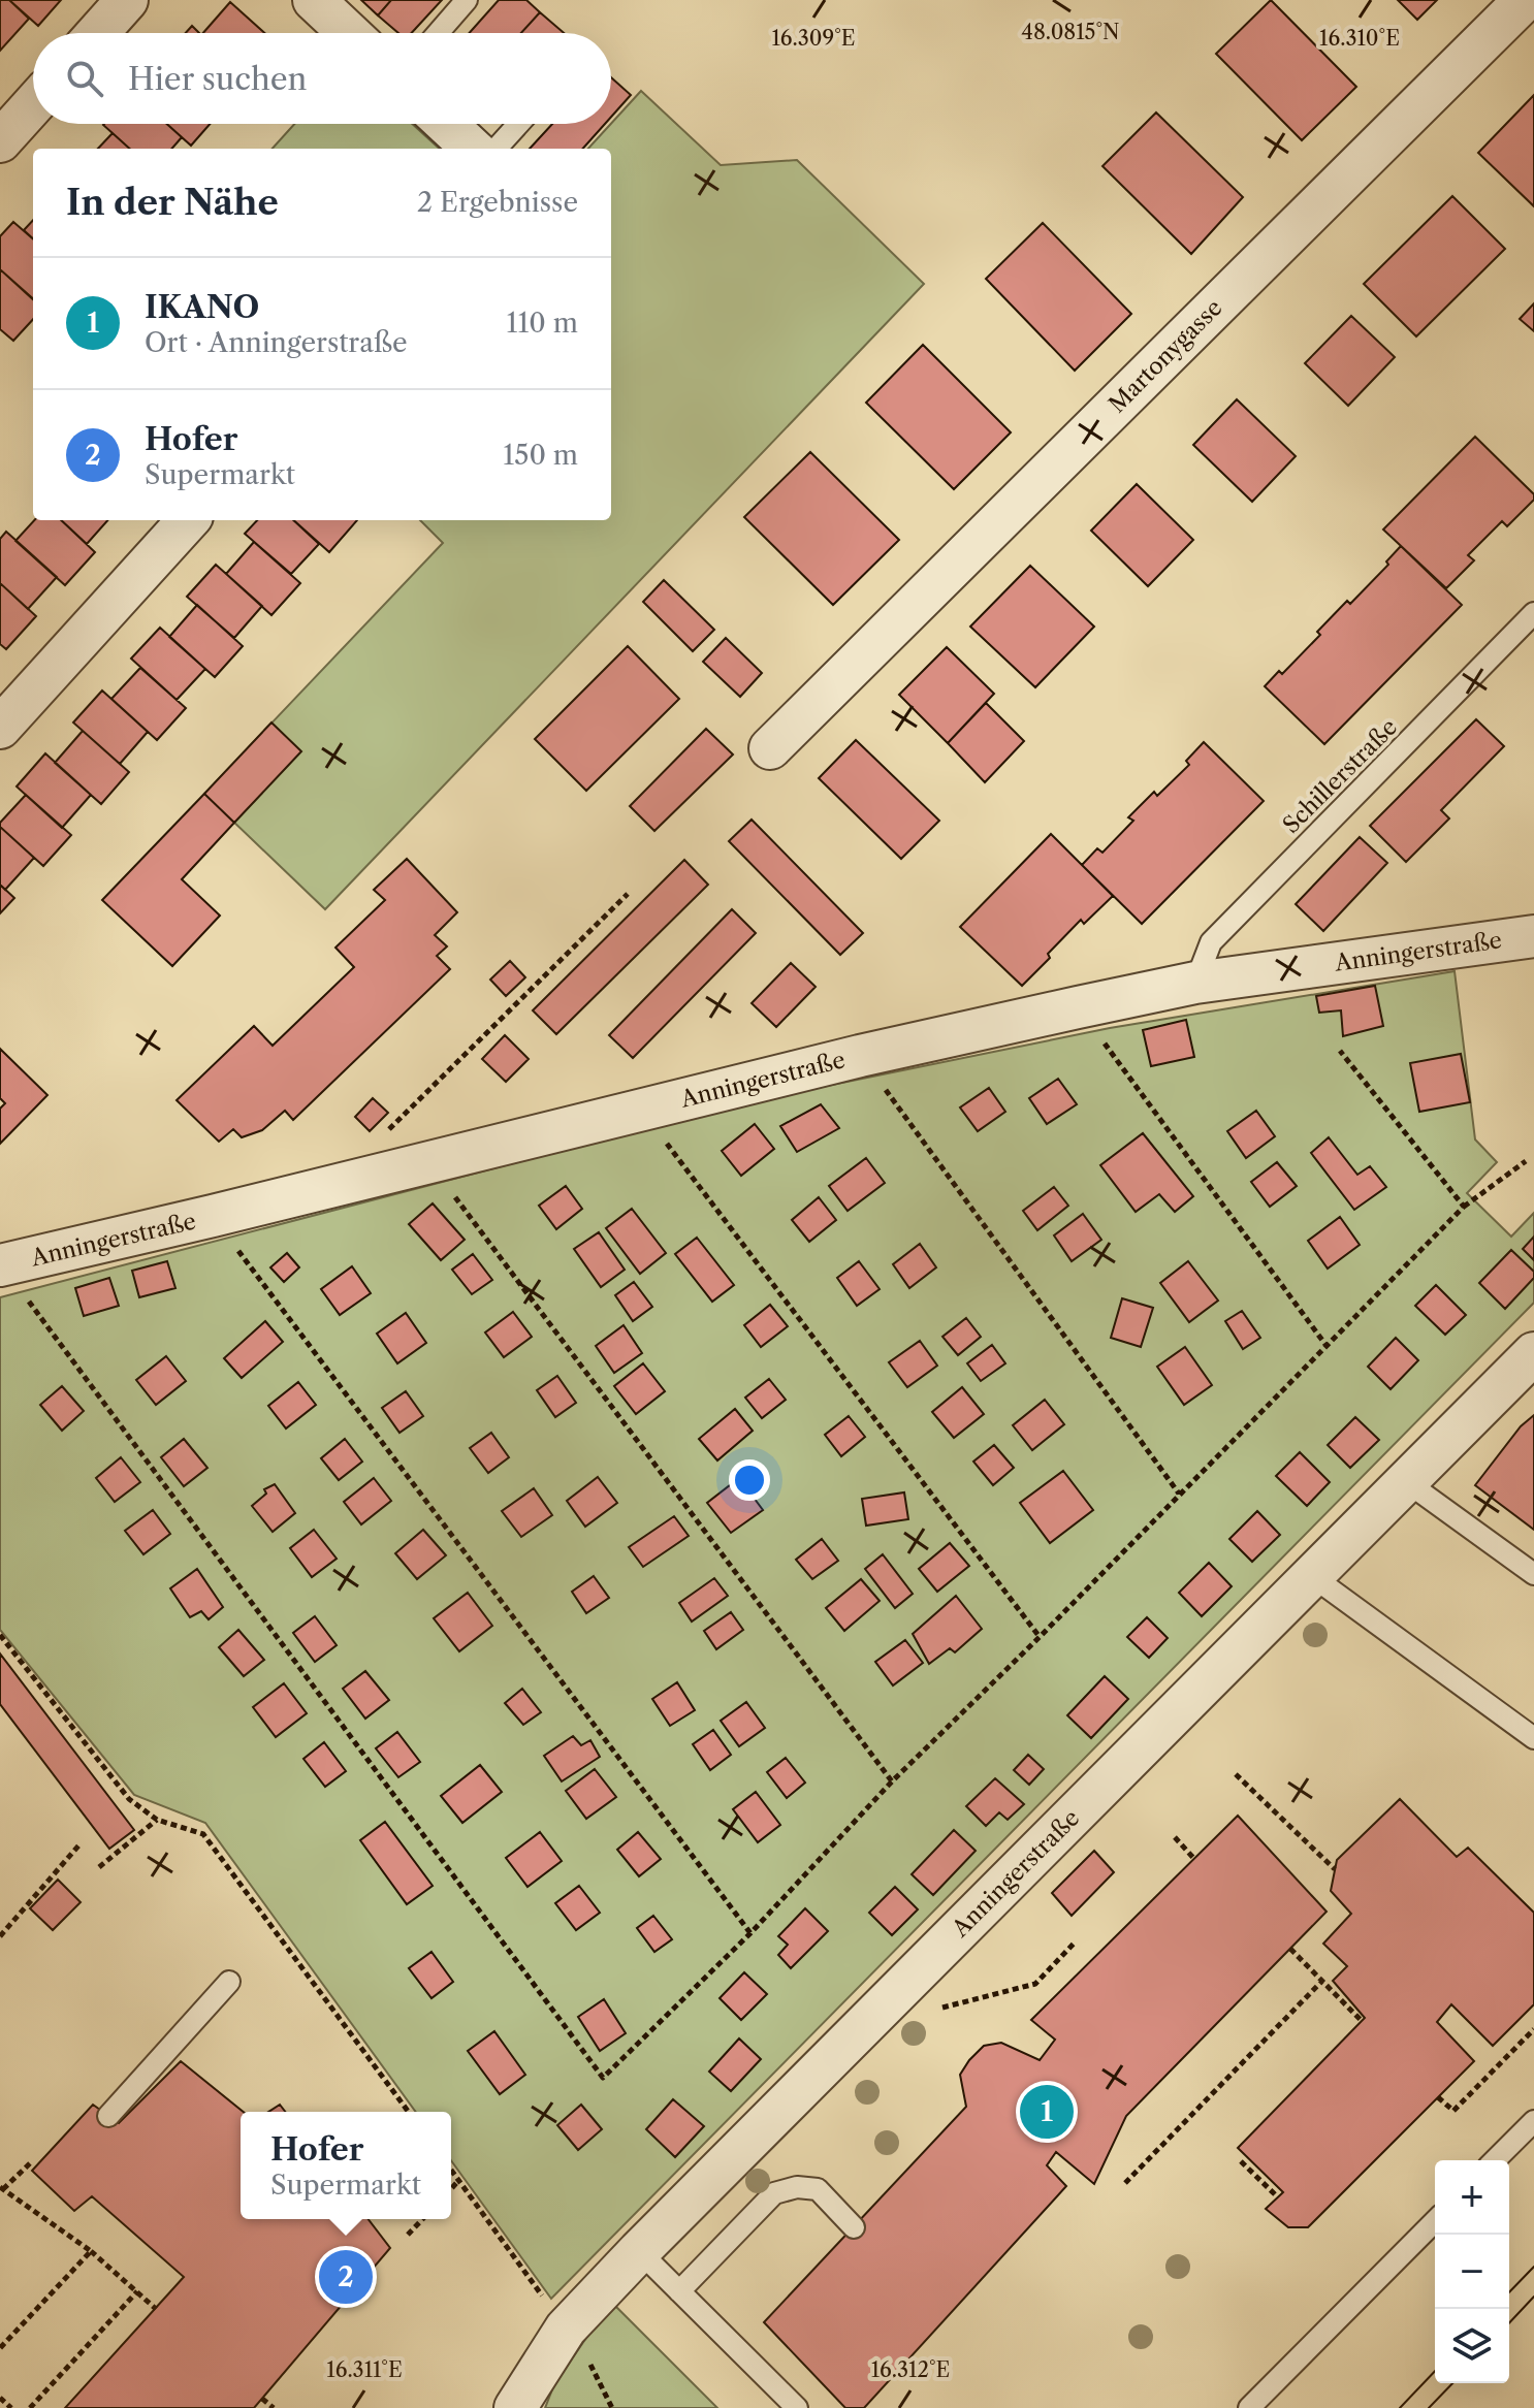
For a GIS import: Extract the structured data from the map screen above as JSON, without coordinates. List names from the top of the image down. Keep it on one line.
{"streets":{"street":["Martonygasse","Anningerstraße"],"lane":["Schillerstraße"]},"crossings":[["Schillerstraße","Anningerstraße"]],"page":{"search":"Hier suchen","heading":["In der Nähe","2 Ergebnisse"],"list":[{"mark":"1","name":"IKANO","note":"Ort · Anningerstraße","value":"110 m"},{"mark":"2","name":"Hofer","note":"Supermarkt","value":"150 m"}],"pins":["1","2"],"popup":["Hofer","Supermarkt"],"map_buttons":["+","−"]},"coordinates":["48.0815°N","16.310°E","16.309°E","16.311°E","16.312°E"]}
